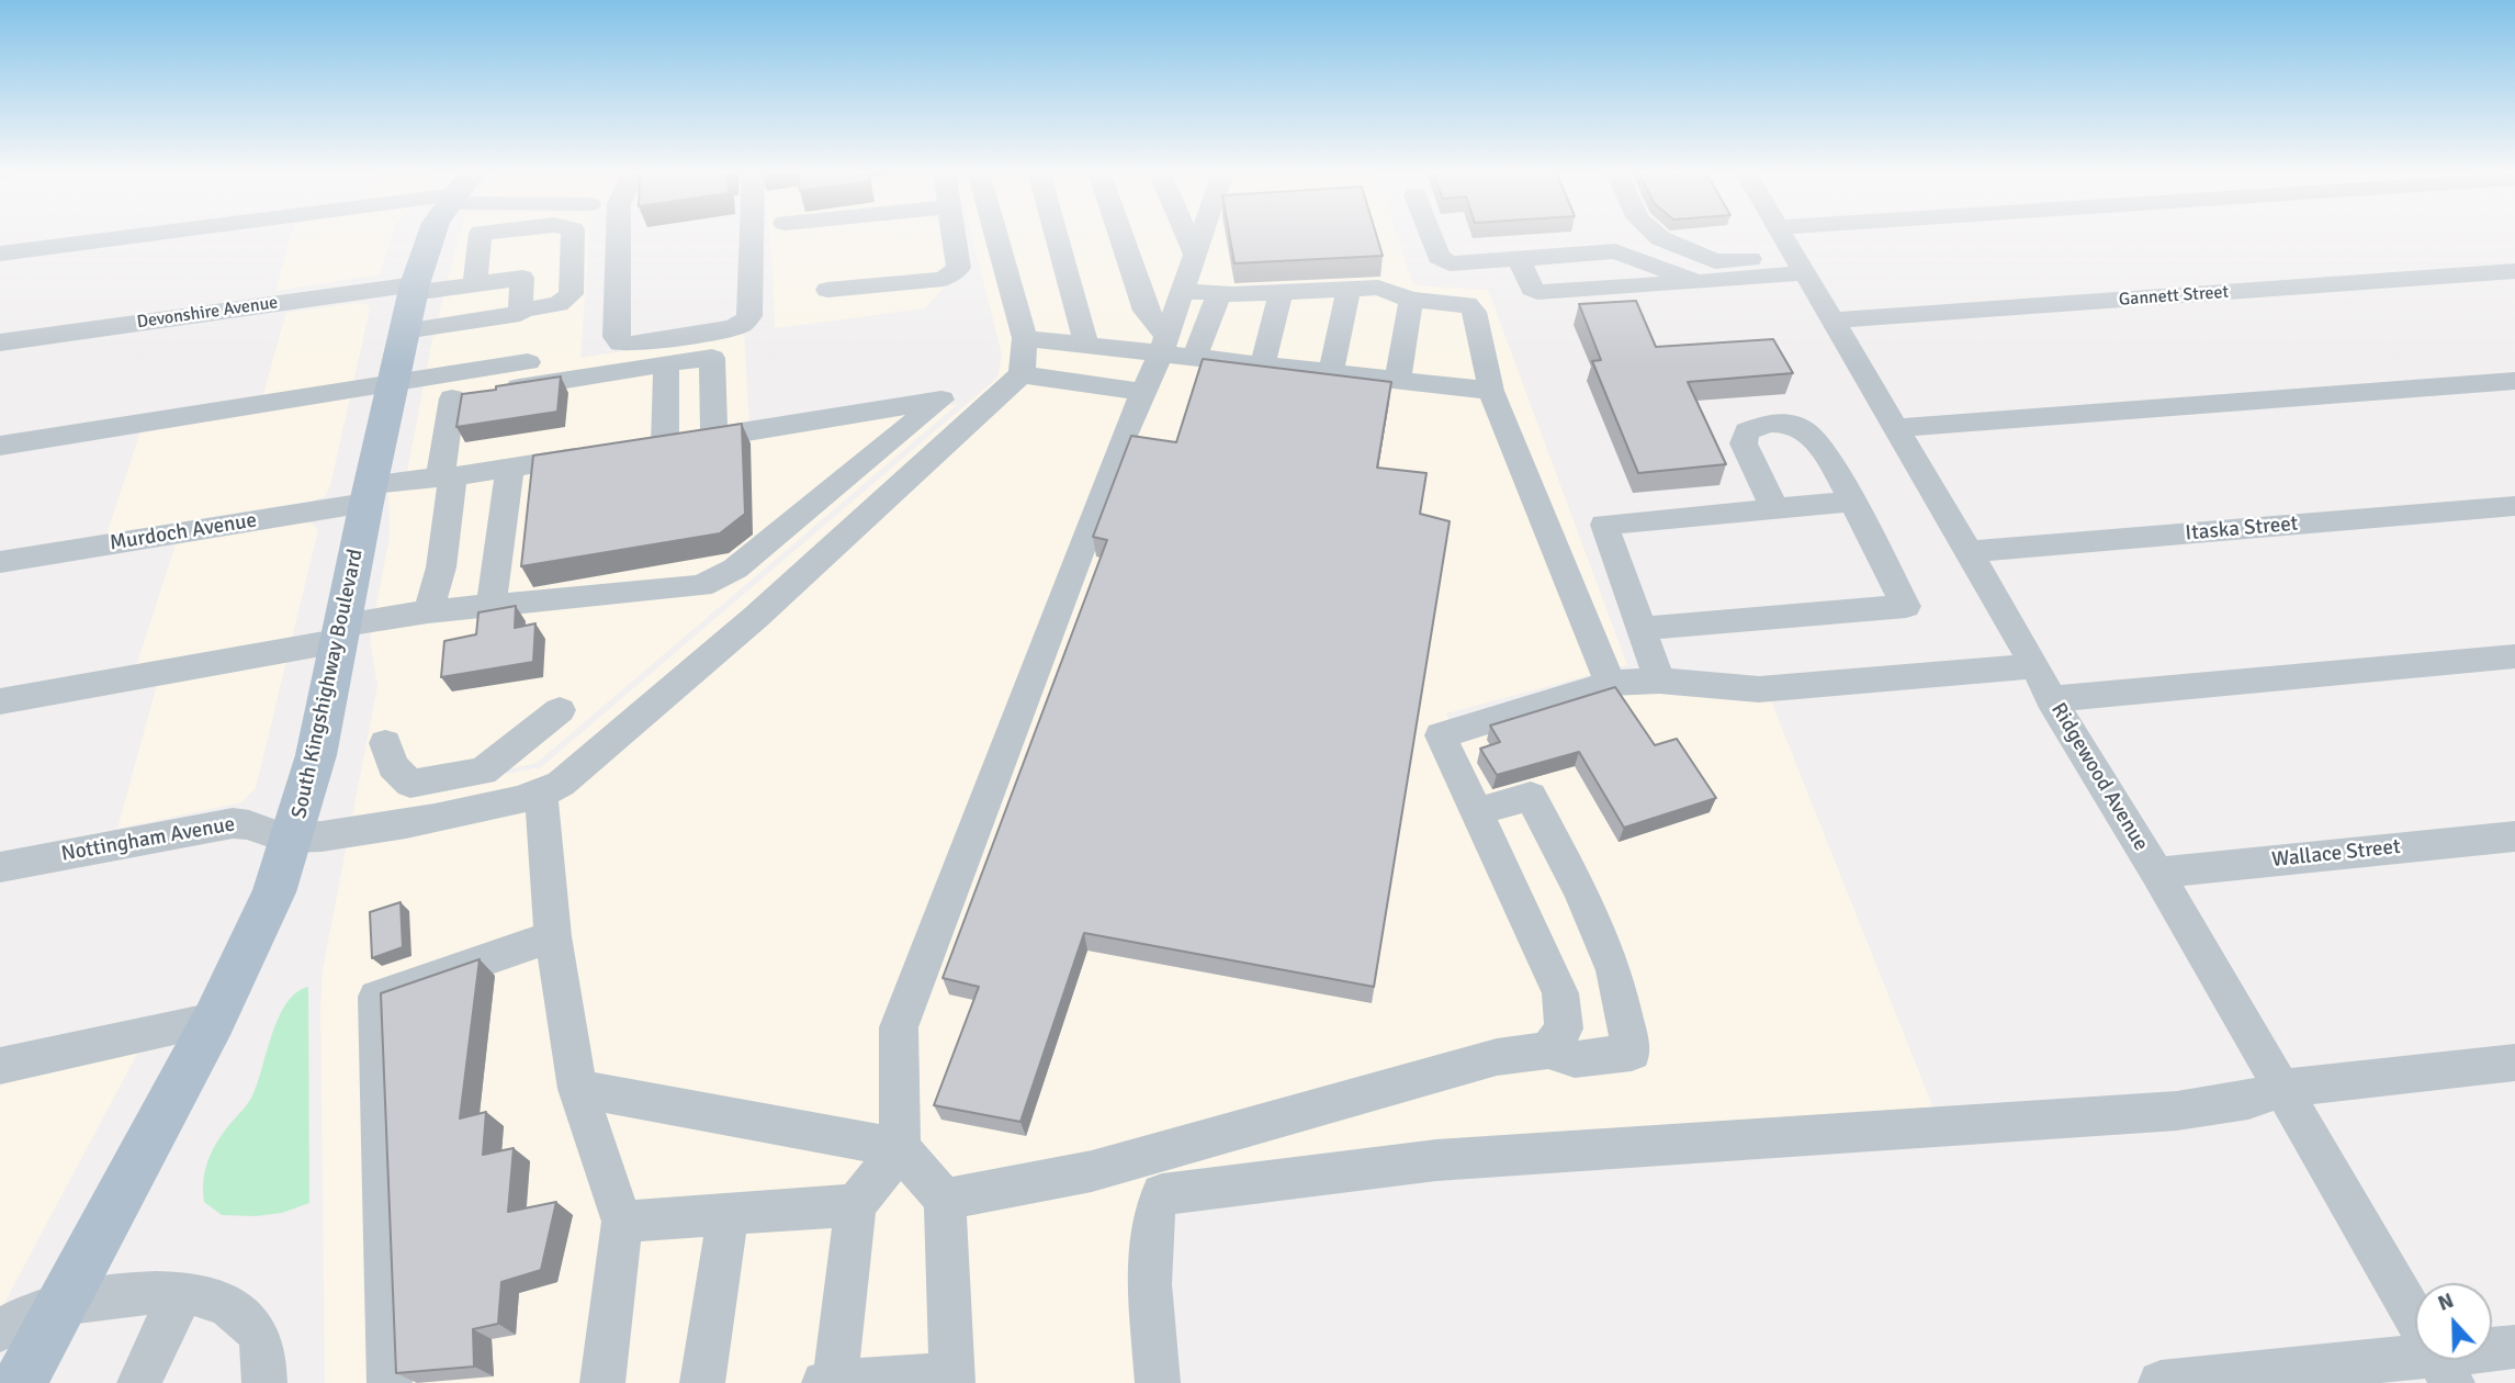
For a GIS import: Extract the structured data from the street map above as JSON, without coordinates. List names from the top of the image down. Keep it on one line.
{"streets":{"main road":["South Kingshighway Boulevard"],"street":["Gannett Street","Devonshire Avenue","Itaska Street","Murdoch Avenue","Ridgewood Avenue","Nottingham Avenue","Wallace Street"]},"crossings":[["Gannett Street","Ridgewood Avenue"],["Devonshire Avenue","South Kingshighway Boulevard"],["Itaska Street","Ridgewood Avenue"],["Murdoch Avenue","South Kingshighway Boulevard"],["South Kingshighway Boulevard","Nottingham Avenue"],["Ridgewood Avenue","Wallace Street"]],"north":"top"}
